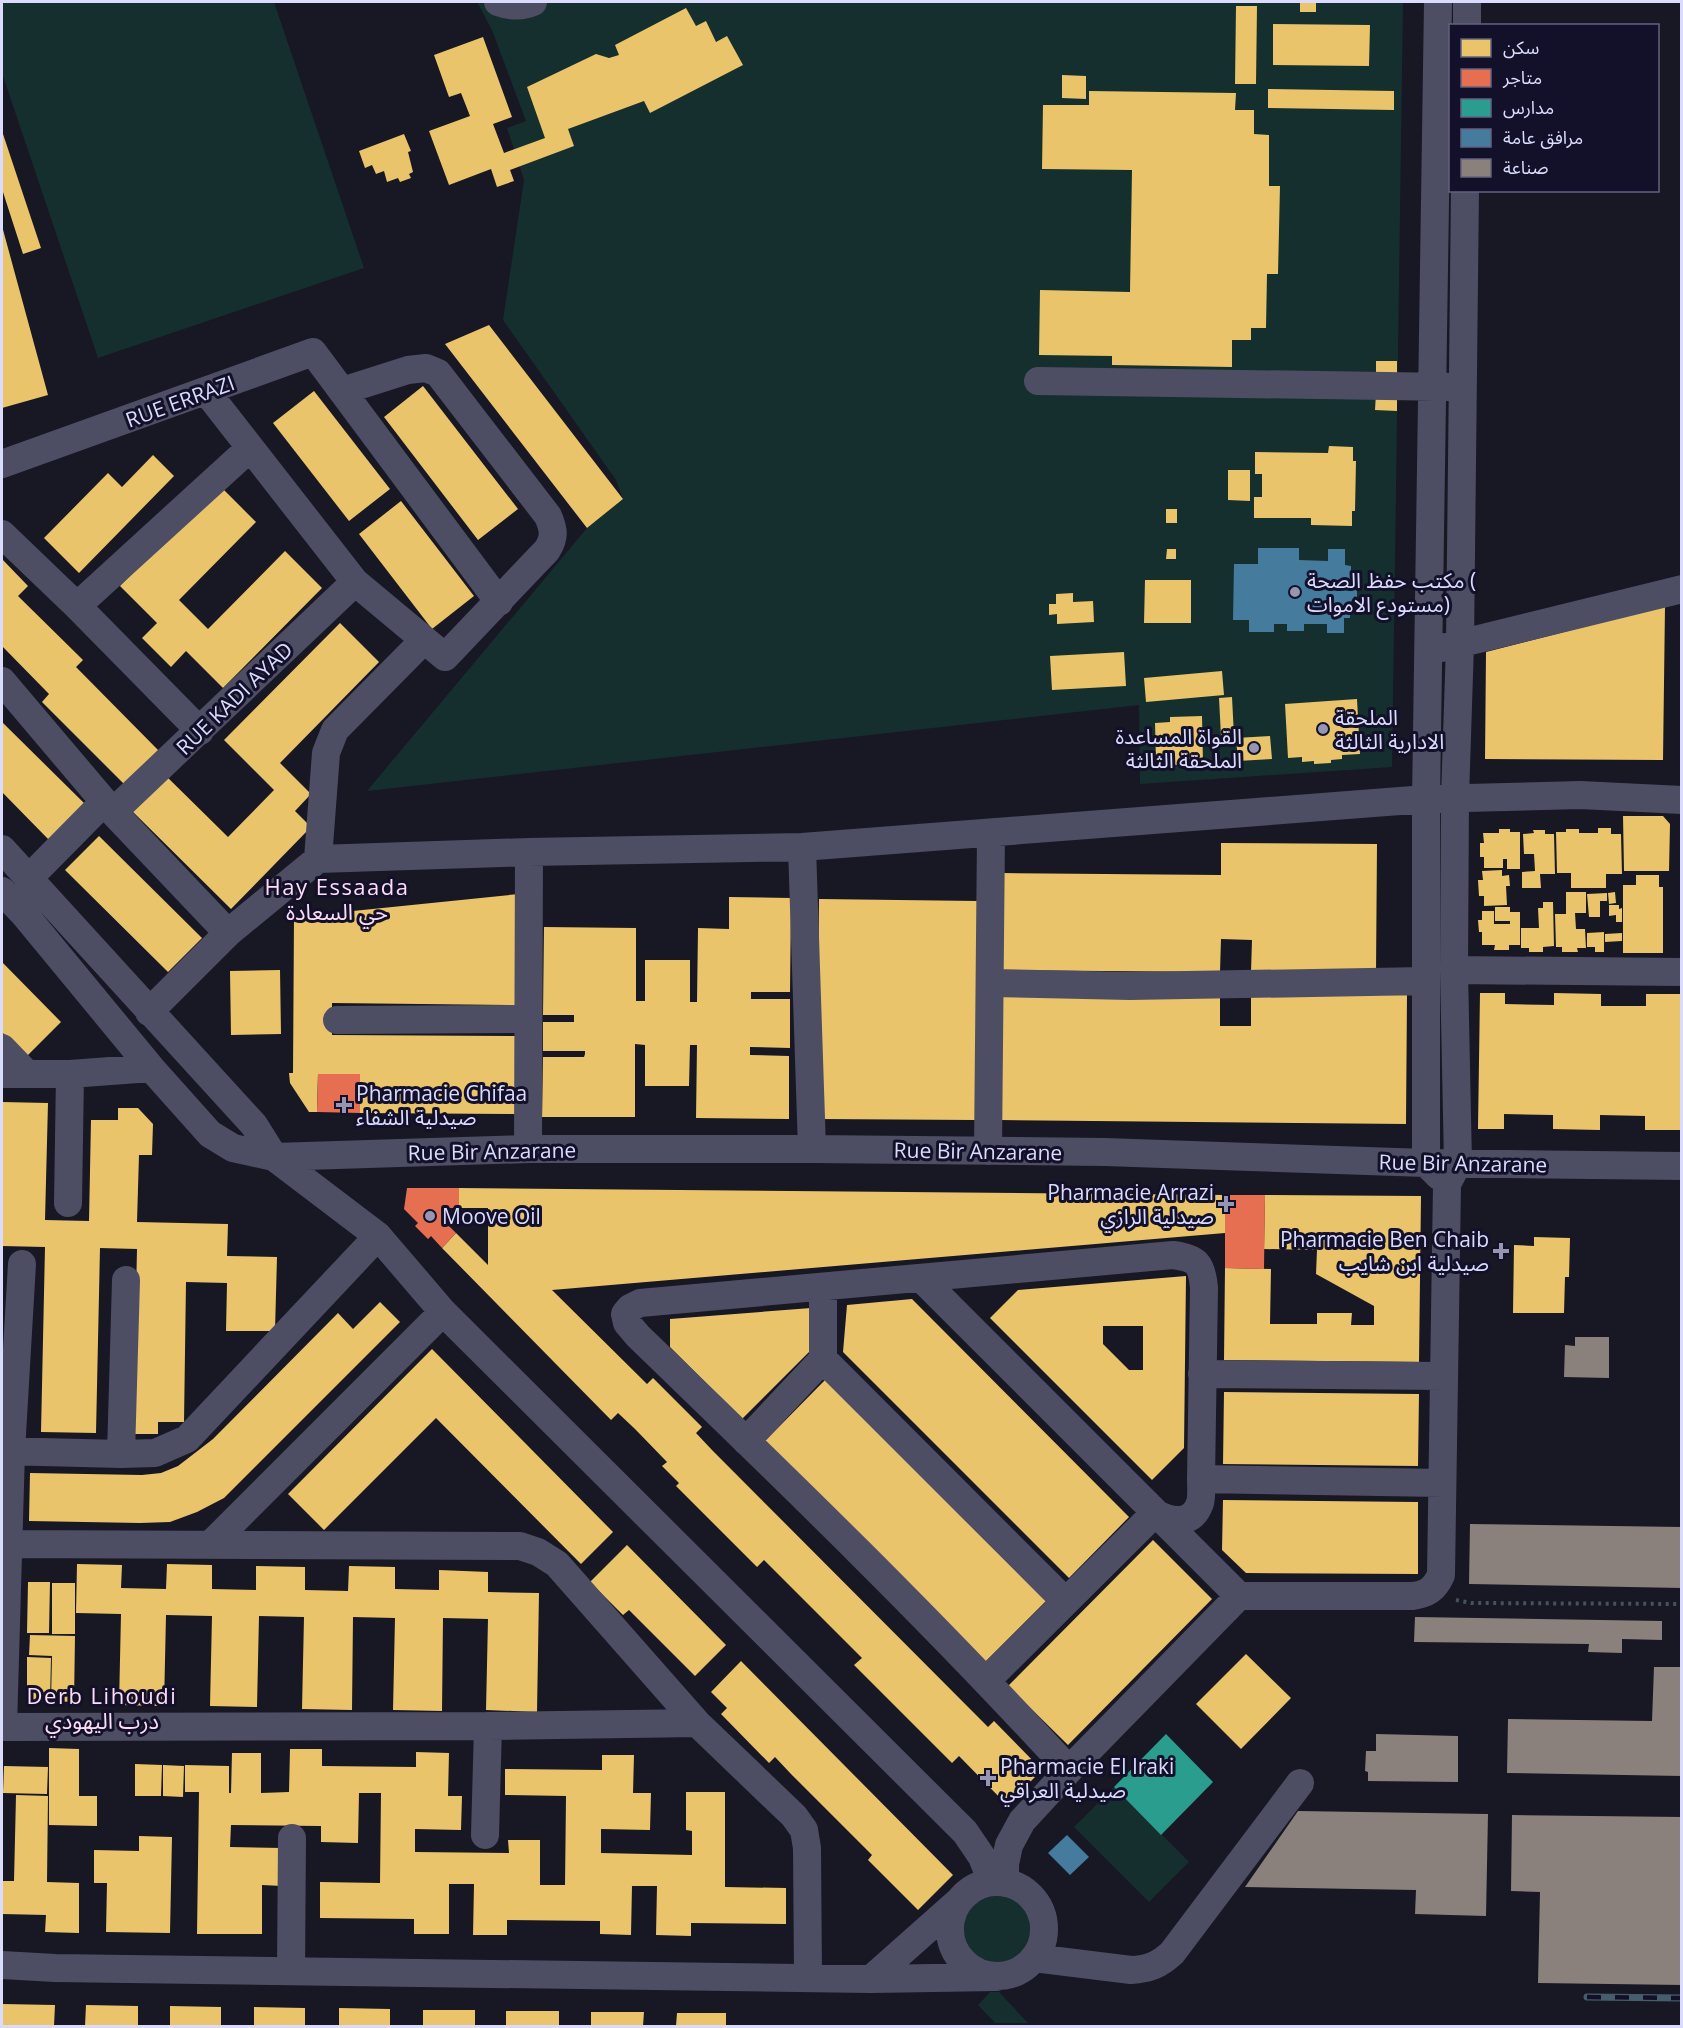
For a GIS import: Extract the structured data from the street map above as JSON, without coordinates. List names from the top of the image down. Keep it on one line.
{"streets":{"street":["RUE ERRAZI","RUE KADI AYAD","Rue Bir Anzarane"]},"districts":["Hay Essaada حي السعادة","Derb Lihoudi درب اليهودي"],"places":{"other":["مكتب حفظ الصحة ( مستودع الاموات)","الملحقة الادارية الثالثة","القواة المساعدة الملحقة الثالثة","Moove Oil"],"health":["Pharmacie Chifaa صيدلية الشفاء","Pharmacie Arrazi صيدلية الرازي","Pharmacie Ben Chaib صيدلية ابن شايب","Pharmacie El Iraki صيدلية العراقي"]},"legend":["سكن","متاجر","مدارس","مرافق عامة","صناعة"]}
